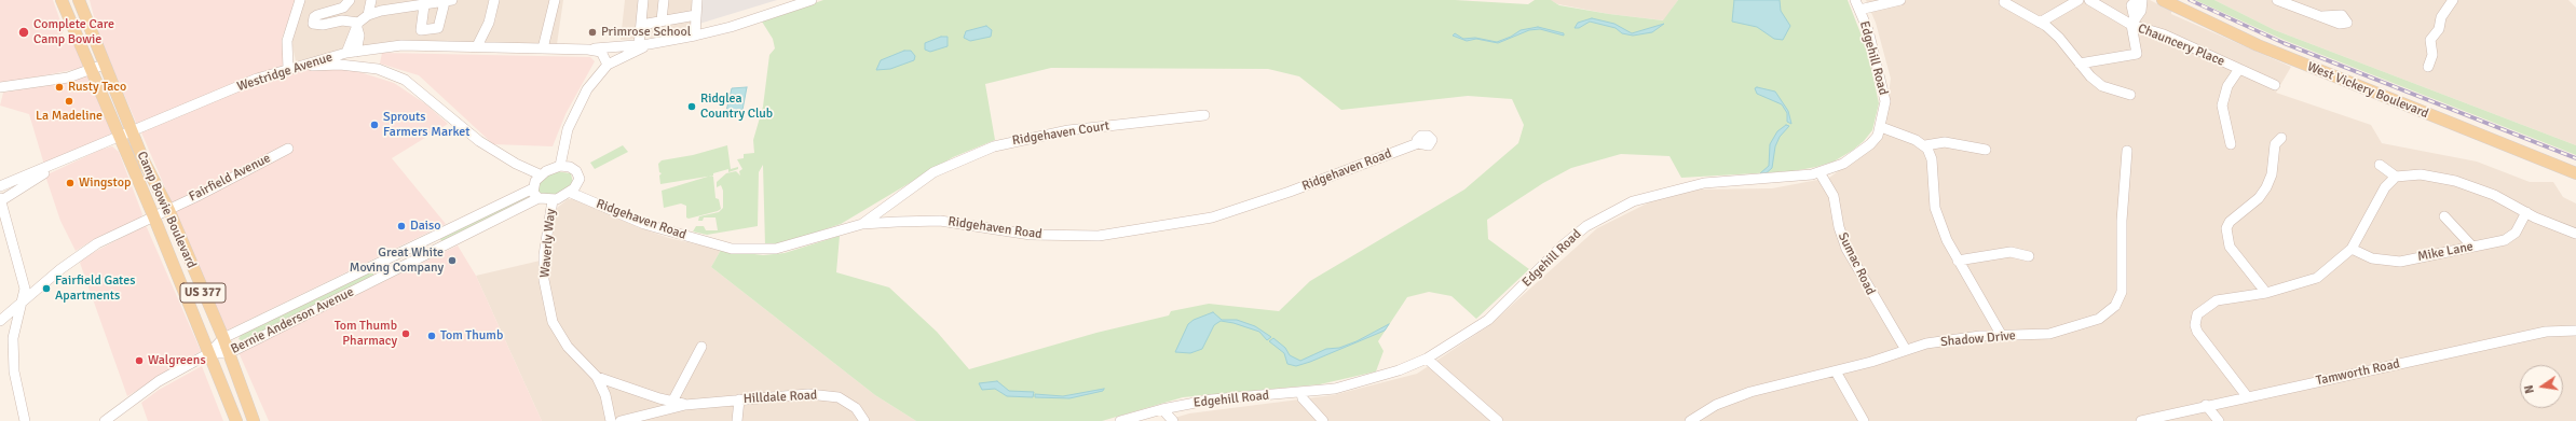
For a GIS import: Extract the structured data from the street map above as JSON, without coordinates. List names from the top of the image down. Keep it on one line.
{"streets":{"main road":["West Vickery Boulevard","Camp Bowie Boulevard","US 377"],"street":["Chauncery Place","Edgehill Road","Westridge Avenue","Ridgehaven Court","Ridgehaven Road","Fairfield Avenue","Waverly Way","Mike Lane","Sumac Road","Bernie Anderson Avenue","Shadow Drive","Tamworth Road","Hilldale Road"]},"crossings":[["Edgehill Road","Sumac Road"],["Westridge Avenue","Camp Bowie Boulevard"],["Ridgehaven Court","Ridgehaven Road"],["Ridgehaven Road","Waverly Way"],["Ridgehaven Road","Bernie Anderson Avenue"],["Fairfield Avenue","Camp Bowie Boulevard"],["Camp Bowie Boulevard","Bernie Anderson Avenue"],["Waverly Way","Bernie Anderson Avenue"],["Waverly Way","Hilldale Road"],["Sumac Road","Shadow Drive"]],"places":["Complete Care Camp Bowie","Primrose School","Rusty Taco","La Madeline","Ridglea Country Club","Sprouts Farmers Market","Wingstop","Daiso","Great White Moving Company","Fairfield Gates Apartments","Tom Thumb Pharmacy","Tom Thumb","Walgreens"],"north":"left"}
